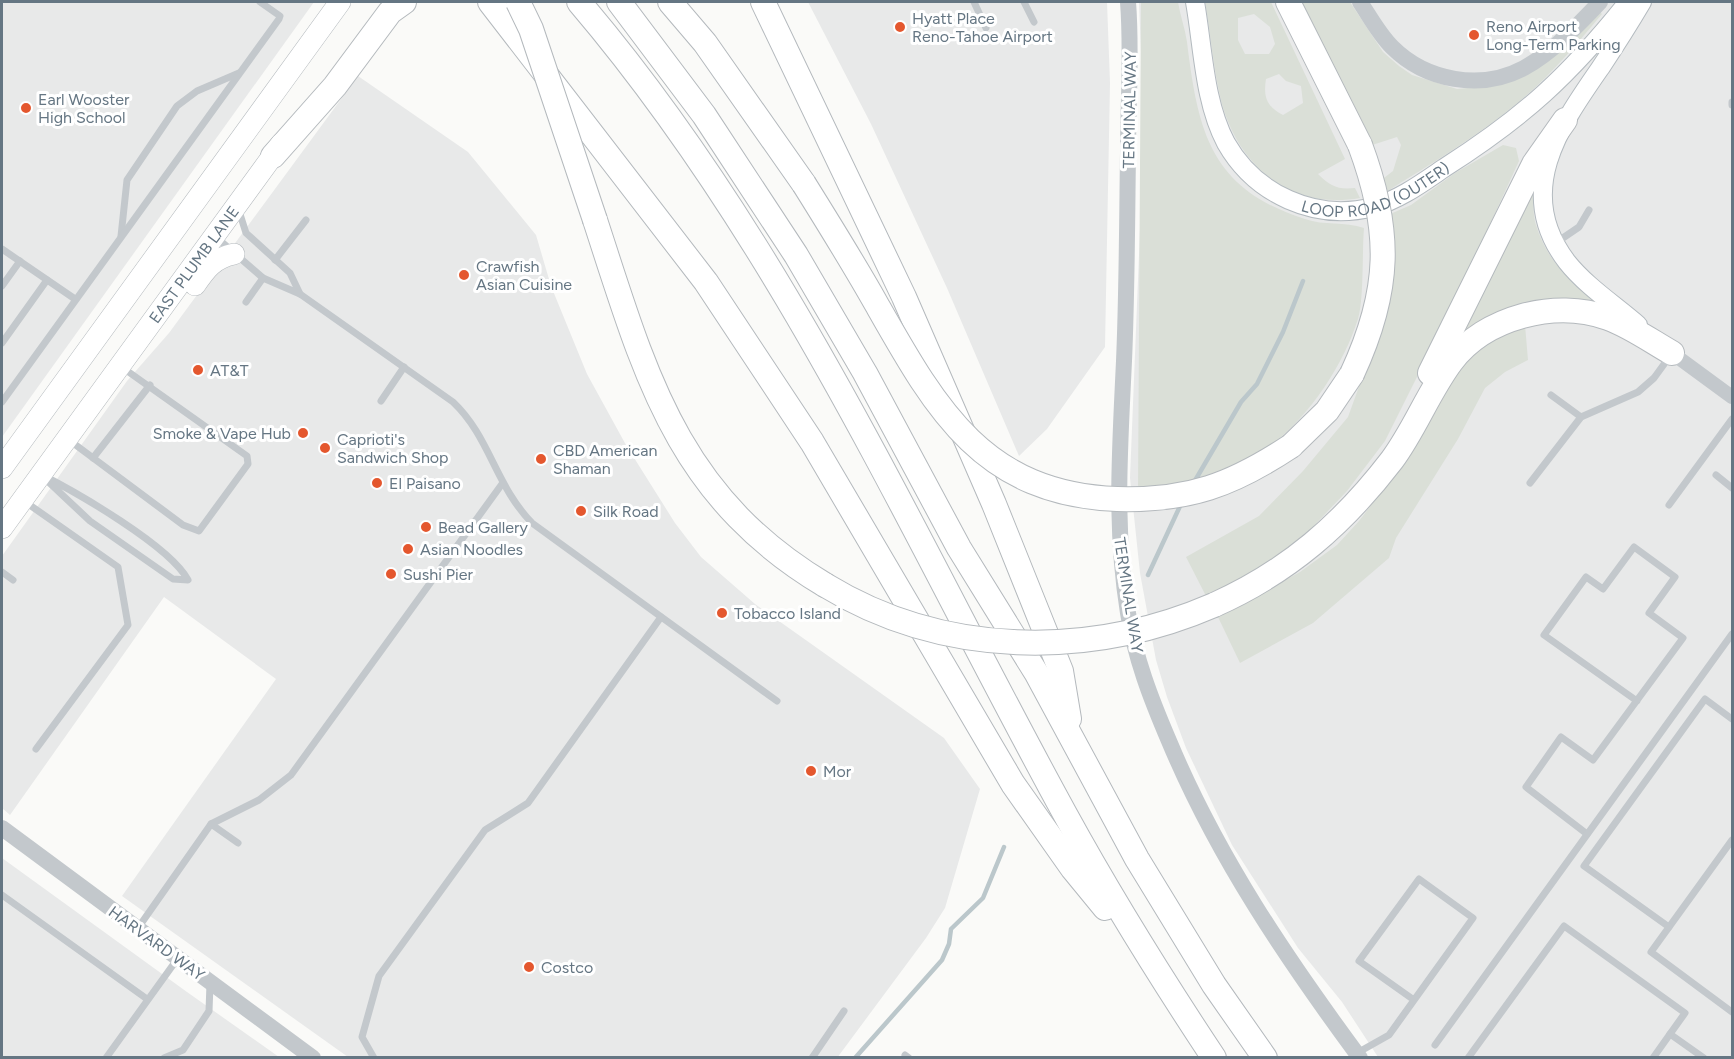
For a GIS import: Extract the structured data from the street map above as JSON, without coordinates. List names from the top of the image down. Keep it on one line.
{"streets":{"main road":["LOOP ROAD (OUTER)","EAST PLUMB LANE"],"street":["TERMINAL WAY","HARVARD WAY"]},"places":["Hyatt Place Reno-Tahoe Airport","Reno Airport Long-Term Parking","Earl Wooster High School","Crawfish Asian Cuisine","AT&T","Smoke & Vape Hub","Caprioti's Sandwich Shop","CBD American Shaman","El Paisano","Silk Road","Bead Gallery","Asian Noodles","Sushi Pier","Tobacco Island","Mor","Costco"]}
